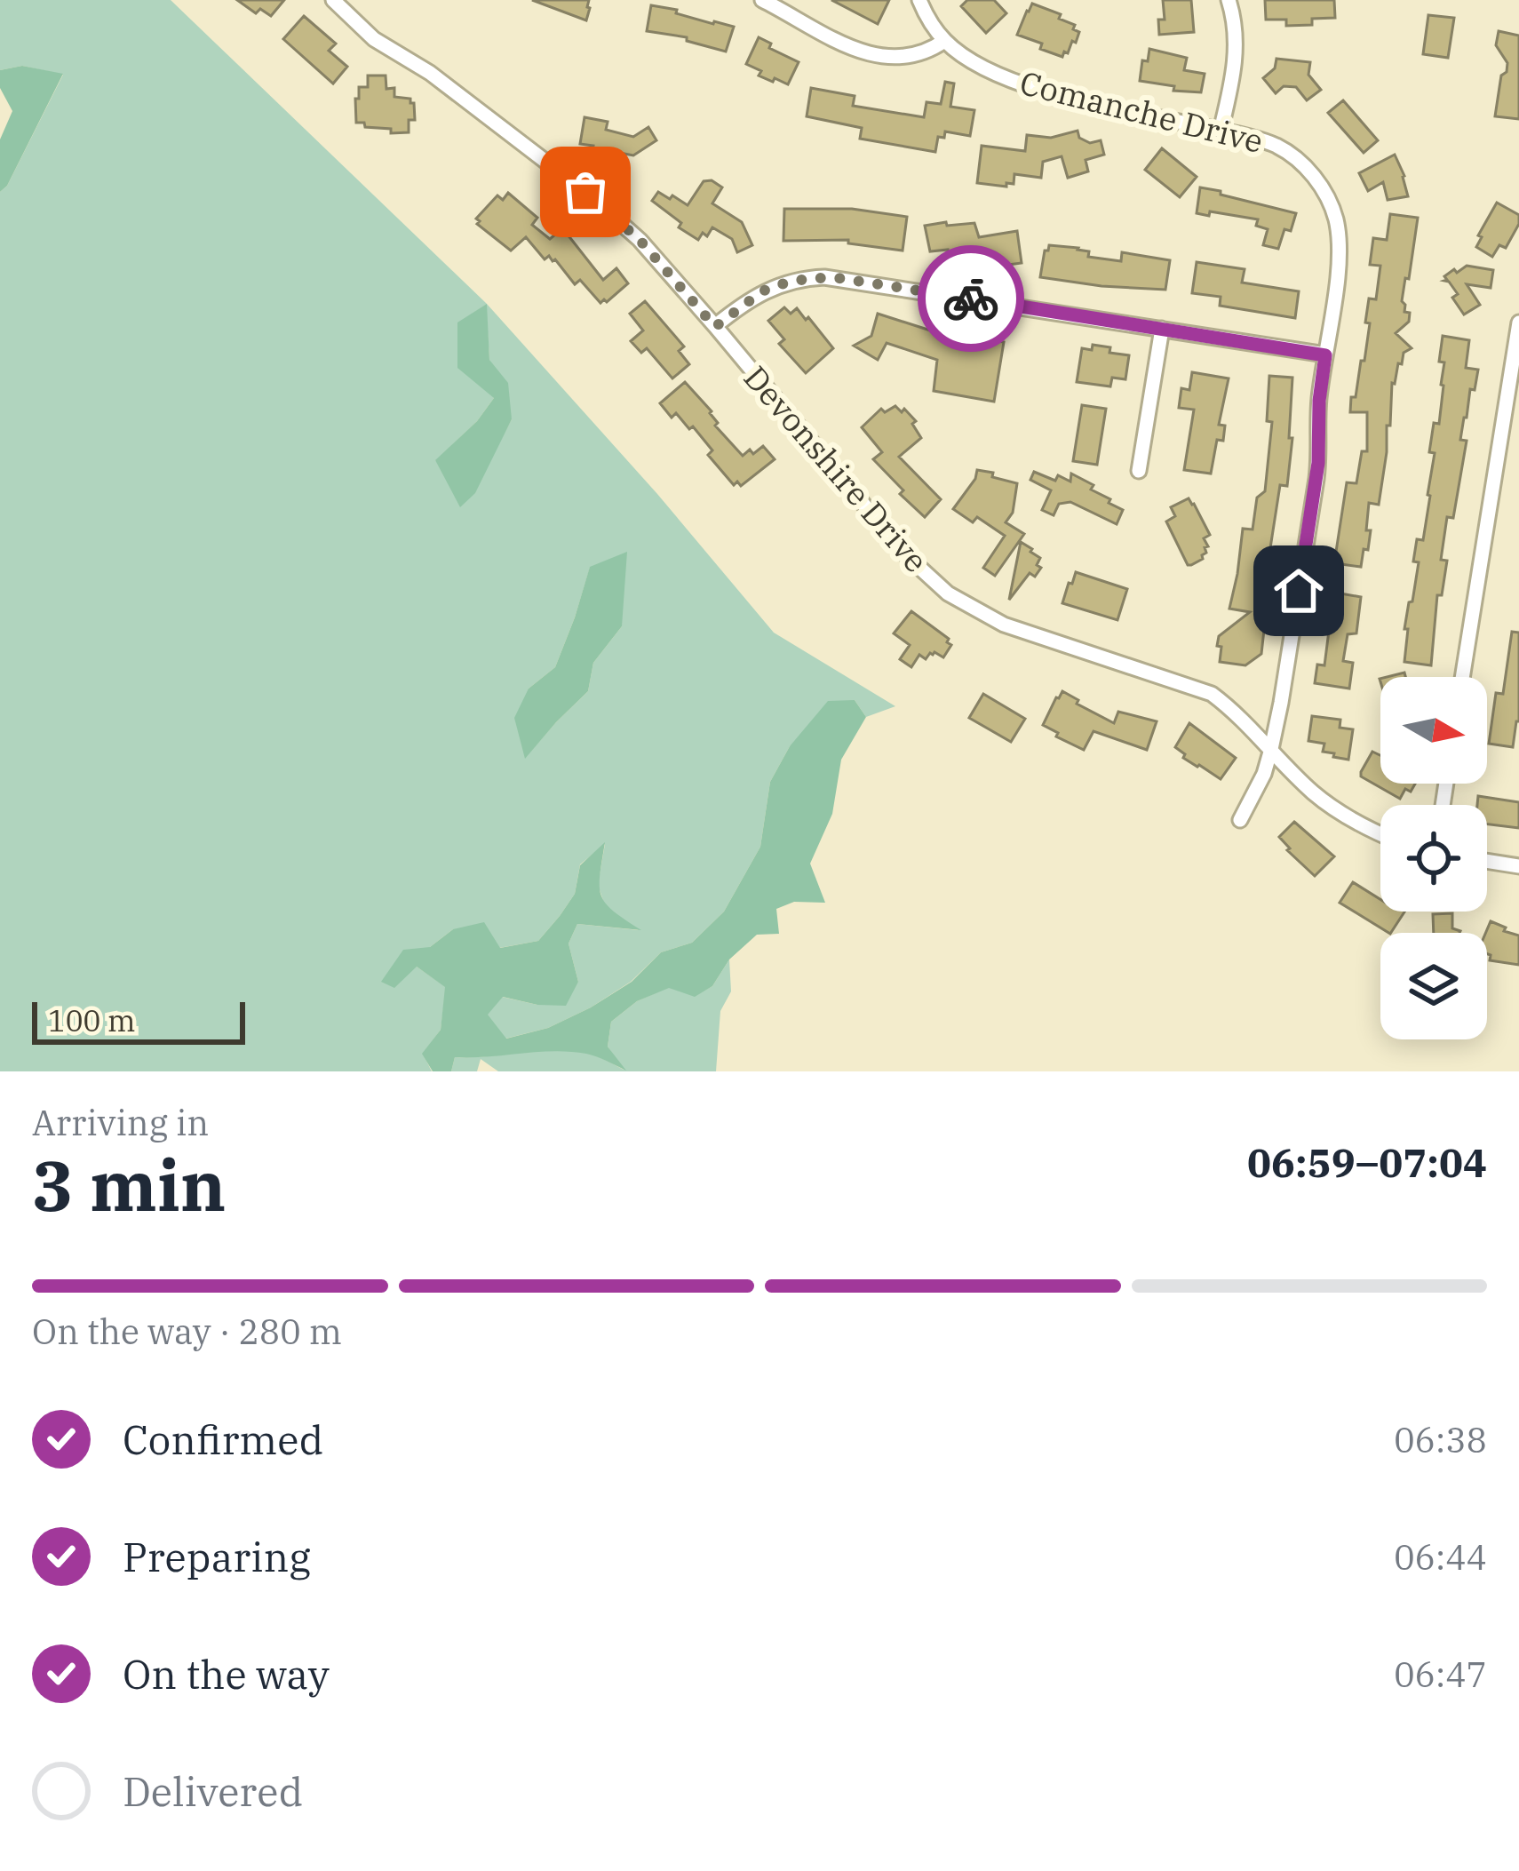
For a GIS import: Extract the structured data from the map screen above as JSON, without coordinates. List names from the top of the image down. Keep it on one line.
{"streets":{"street":["Comanche Drive","Devonshire Drive"]},"crossings":[["Comanche Drive","Devonshire Drive"]],"scale_bar":"100 m","north":"right","page":{"scale":"100 m","heading":["3 min","Arriving in","06:59–07:04"],"bar":"On the way · 280 m","list":[["Confirmed","06:38"],["Preparing","06:44"],["On the way","06:47"],"Delivered"]}}
